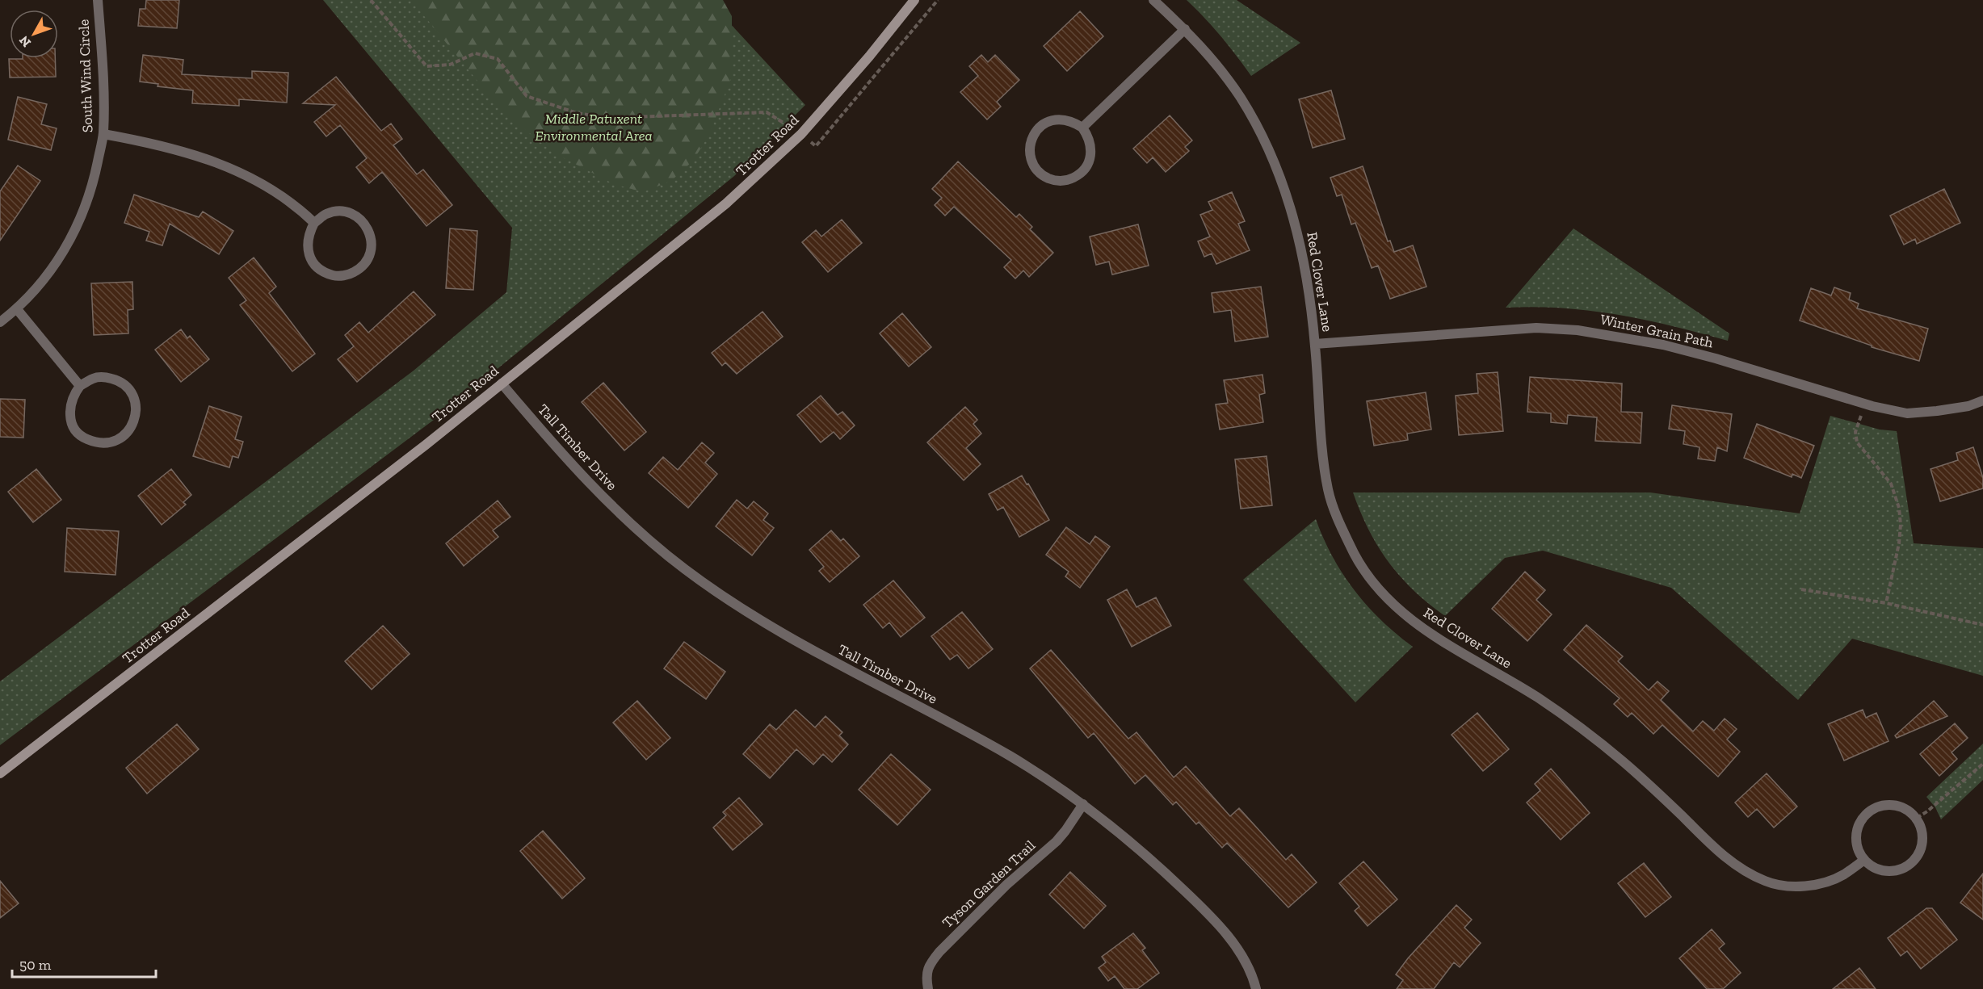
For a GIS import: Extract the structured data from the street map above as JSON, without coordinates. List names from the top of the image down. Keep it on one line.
{"streets":{"street":["South Wind Circle","Trotter Road","Red Clover Lane","Winter Grain Path","Tall Timber Drive","Tyson Garden Trail"]},"crossings":[["Trotter Road","Tall Timber Drive"],["Red Clover Lane","Winter Grain Path"],["Tall Timber Drive","Tyson Garden Trail"]],"parks":["Middle Patuxent Environmental Area"],"scale_bar":"50 m","north":"bottom left"}
